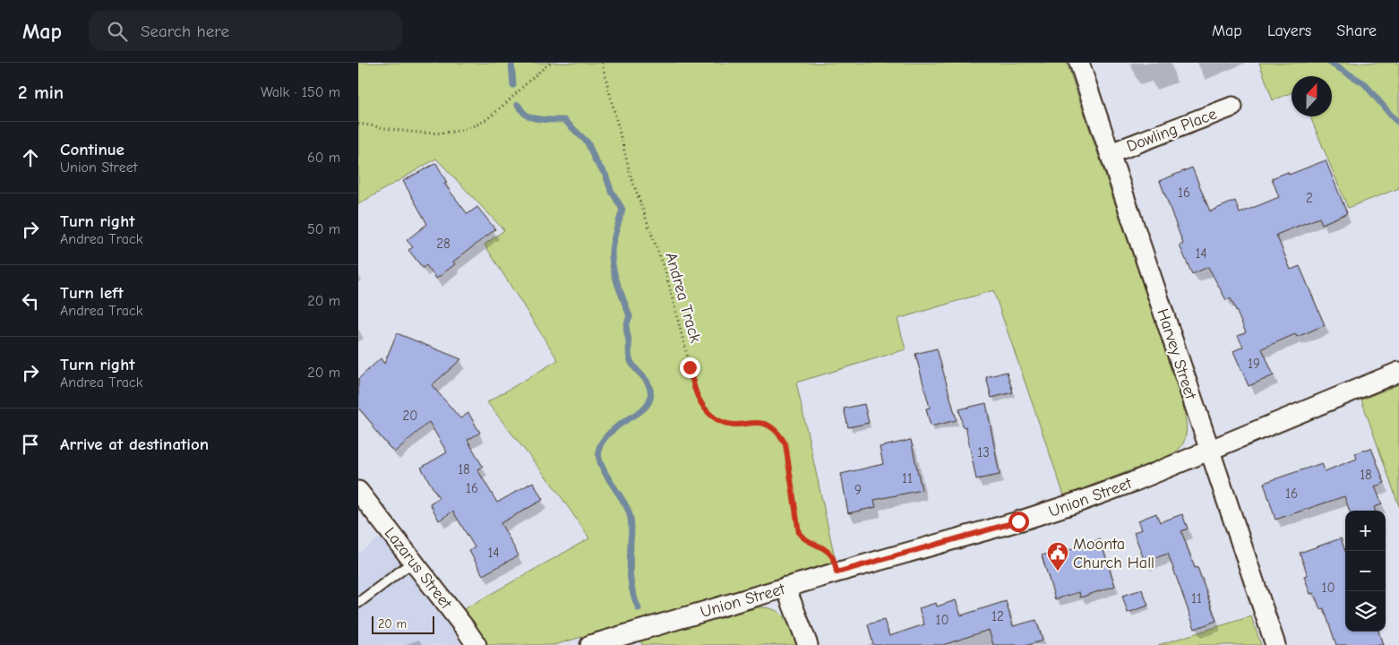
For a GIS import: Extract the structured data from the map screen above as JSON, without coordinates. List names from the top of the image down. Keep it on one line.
{"streets":{"street":["Dowling Place","Harvey Street","Union Street","Lazarus Street"],"path":["Andrea Track"]},"crossings":[["Dowling Place","Harvey Street"],["Andrea Track","Union Street"],["Harvey Street","Union Street"]],"places":{"public building":["Moonta Church Hall"]},"house_numbers":["16","2","28","14","19","20","13","18","18","11","16","9","16","14","10","11","12","10"],"scale_bar":"20 m","north":"top","page":{"header":"Map","search":"Search here","nav":["Map","Layers","Share"],"heading":["2 min","Walk · 150 m"],"list":[["Continue","Union Street","60 m"],["Turn right","Andrea Track","50 m"],["Turn left","Andrea Track","20 m"],["Turn right","Andrea Track","20 m"],"Arrive at destination"],"map_buttons":["+","−"],"scale":"20 m"}}
